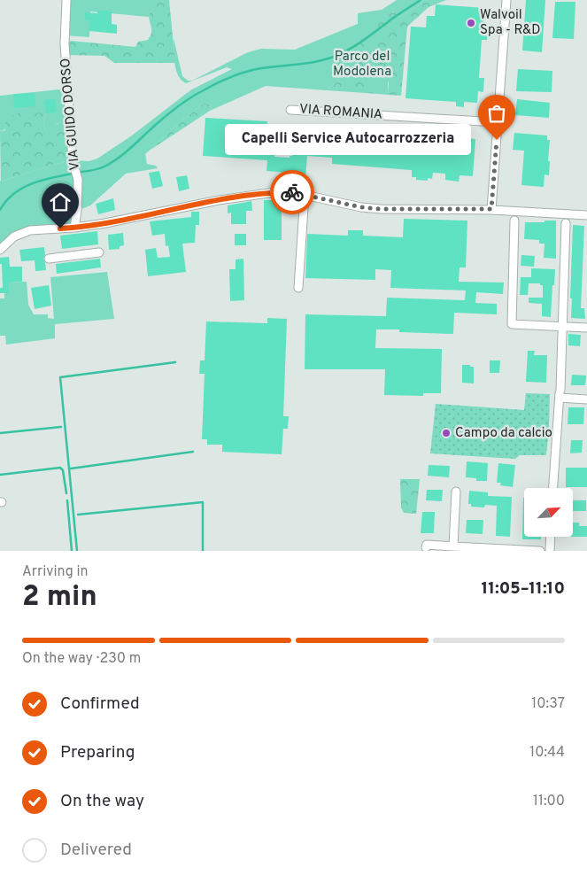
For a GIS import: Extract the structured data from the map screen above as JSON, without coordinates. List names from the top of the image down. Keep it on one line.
{"streets":{"street":["VIA ROMANIA","VIA GUIDO DORSO"]},"parks":["Parco del Modolena"],"places":["Walvoil Spa - R&D","Capelli Service Autocarrozzeria","Campo da calcio"],"north":"top right","page":{"bubble":"Capelli Service Autocarrozzeria","heading":["2 min","Arriving in","11:05–11:10"],"bar":"On the way · 230 m","list":[["Confirmed","10:37"],["Preparing","10:44"],["On the way","11:00"],"Delivered"]}}
